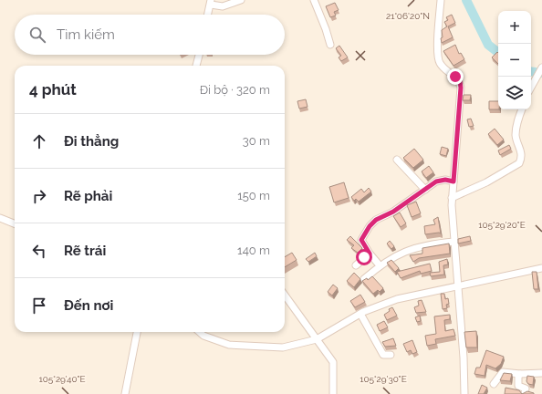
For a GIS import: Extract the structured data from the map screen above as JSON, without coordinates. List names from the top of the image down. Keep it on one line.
{"page":{"map_buttons":["+","−"],"search":"Tìm kiếm","heading":["4 phút","Đi bộ · 320 m"],"list":[["Đi thẳng","30 m"],["Rẽ phải","150 m"],["Rẽ trái","140 m"],"Đến nơi"]},"coordinates":["21°06'20\"N","105°29'20\"E","105°29'40\"E","105°29'30\"E"]}
